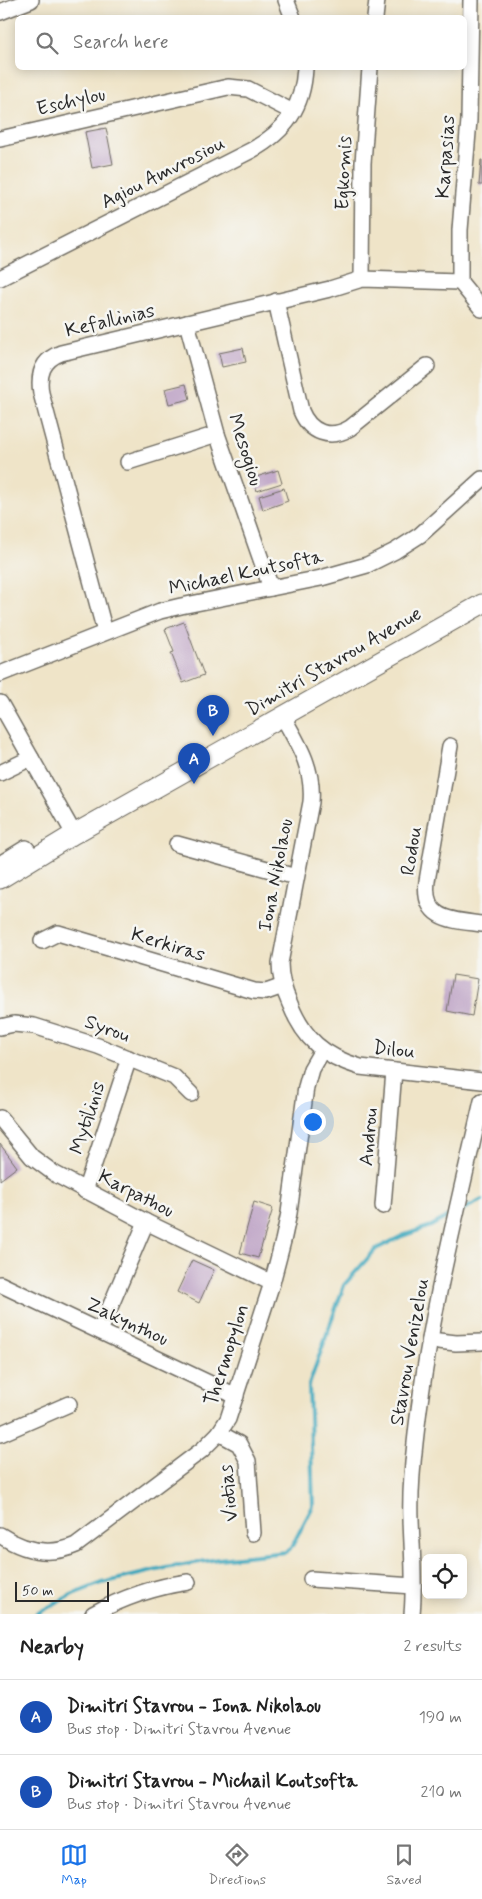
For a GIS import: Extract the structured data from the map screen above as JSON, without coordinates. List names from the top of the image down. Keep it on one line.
{"streets":{"main road":["Dimitri Stavrou Avenue"],"street":["Eschylou","Karpasias","Agiou Amvrosiou","Egkomis","Kefallinias","Mesogiou","Michael Koutsofta","Rodou","Iona Nikolaou","Kerkiras","Syrou","Dilou","Mytilinis","Androu","Karpathou","Zakynthou","Stavrou Venizelou","Thermopylon","Viotias"]},"crossings":[["Eschylou","Agiou Amvrosiou"],["Karpasias","Kefallinias"],["Egkomis","Kefallinias"],["Kefallinias","Mesogiou"],["Kefallinias","Michael Koutsofta"],["Mesogiou","Michael Koutsofta"],["Dimitri Stavrou Avenue","Iona Nikolaou"],["Iona Nikolaou","Kerkiras"],["Iona Nikolaou","Dilou"],["Syrou","Mytilinis"],["Dilou","Androu"],["Dilou","Thermopylon"],["Mytilinis","Karpathou"],["Karpathou","Thermopylon"],["Zakynthou","Thermopylon"],["Thermopylon","Viotias"]],"scale_bar":"50 m","page":{"search":"Search here","pins":["B","A"],"scale":"50 m","heading":["Nearby","2 results"],"list":[{"mark":"A","name":"Dimitri Stavrou - Iona Nikolaou","note":"Bus stop · Dimitri Stavrou Avenue","value":"190 m"},{"mark":"B","name":"Dimitri Stavrou - Michail Koutsofta","note":"Bus stop · Dimitri Stavrou Avenue","value":"210 m"}],"nav":["Map","Directions","Saved"]}}
